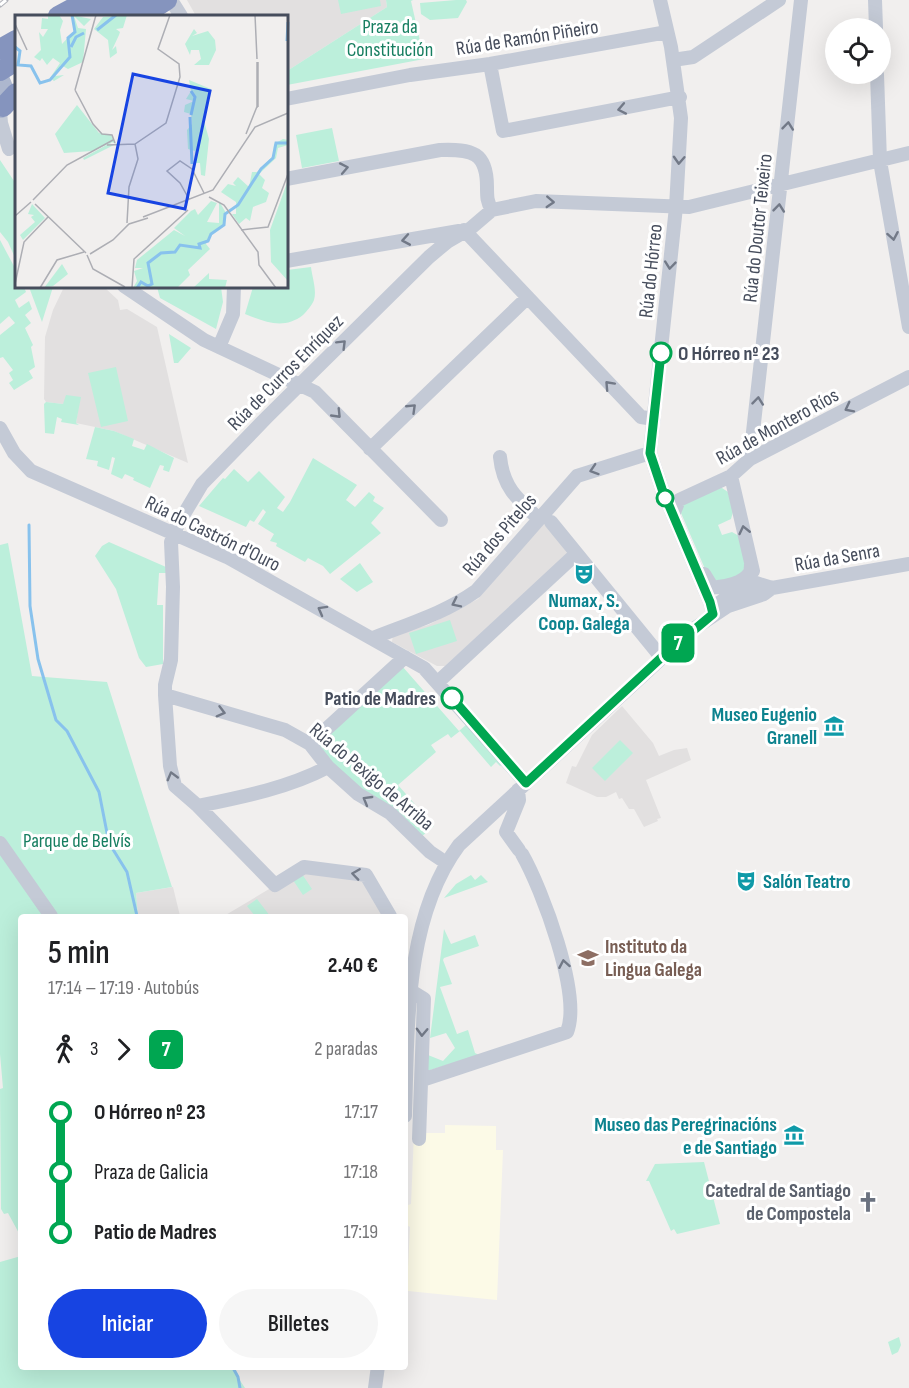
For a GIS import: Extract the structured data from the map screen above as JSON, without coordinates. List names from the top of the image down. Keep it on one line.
{"streets":{"street":["Rúa de Ramón Piñeiro","Rúa do Doutor Teixeiro","Rúa do Hórreo","Rúa de Curros Enríquez","Rúa de Montero Ríos","Rúa do Castrón d'Ouro","Rúa dos Pitelos","Rúa da Senra","Rúa do Pexigo de Arriba"]},"crossings":[["Rúa de Ramón Piñeiro","Rúa do Hórreo"],["Rúa do Doutor Teixeiro","Rúa de Montero Ríos"],["Rúa do Hórreo","Rúa de Montero Ríos"],["Rúa do Hórreo","Rúa dos Pitelos"],["Rúa do Hórreo","Rúa da Senra"],["Rúa de Curros Enríquez","Rúa do Castrón d'Ouro"],["Rúa do Castrón d'Ouro","Rúa dos Pitelos"]],"one_way":["Rúa do Hórreo","Rúa de Montero Ríos","Rúa do Castrón d'Ouro"],"parks":["Praza da Constitución","Parque de Belvís"],"places":{"other":["O Hórreo nº 23","Patio de Madres"],"theatre":["Numax, S. Coop. Galega","Salón Teatro"],"museum":["Museo Eugenio Granell","Museo das Peregrinacións e de Santiago"],"school or university":["Instituto da Lingua Galega"],"church":["Catedral de Santiago de Compostela"]},"lines":["bus line 7"],"page":{"on_map":"7","heading":["5 min","17:14 – 17:19 · Autobús","2.40 €"],"legs":["3","7","2 paradas"],"list":[{"name":"O Hórreo nº 23","value":"17:17"},{"name":"Praza de Galicia","value":"17:18"},{"name":"Patio de Madres","value":"17:19"}],"buttons":["Iniciar","Billetes"]}}
